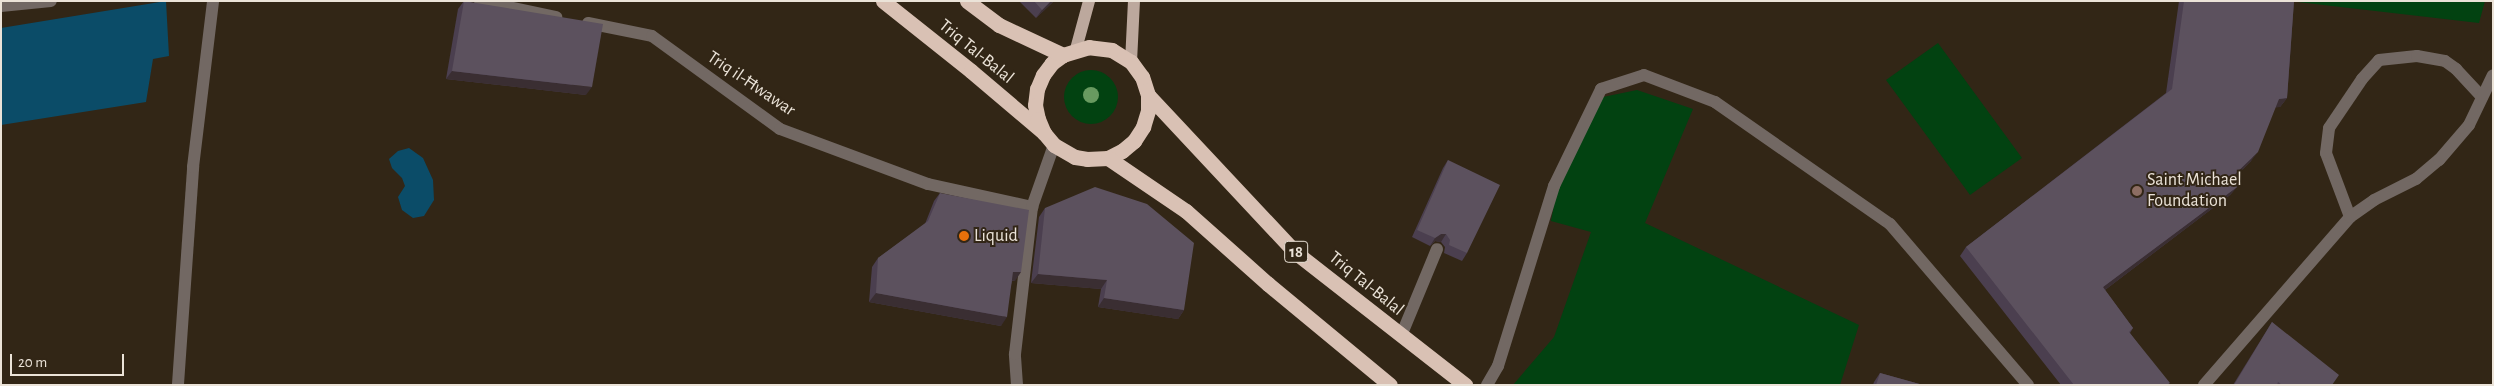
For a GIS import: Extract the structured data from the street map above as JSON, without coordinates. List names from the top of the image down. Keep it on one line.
{"streets":{"highway":["Triq Tal-Balal","18"],"street":["Triq il-Ħwawar"]},"crossings":[["Triq Tal-Balal","18"]],"places":["Saint Michael Foundation","Liquid"],"scale_bar":"20 m"}
